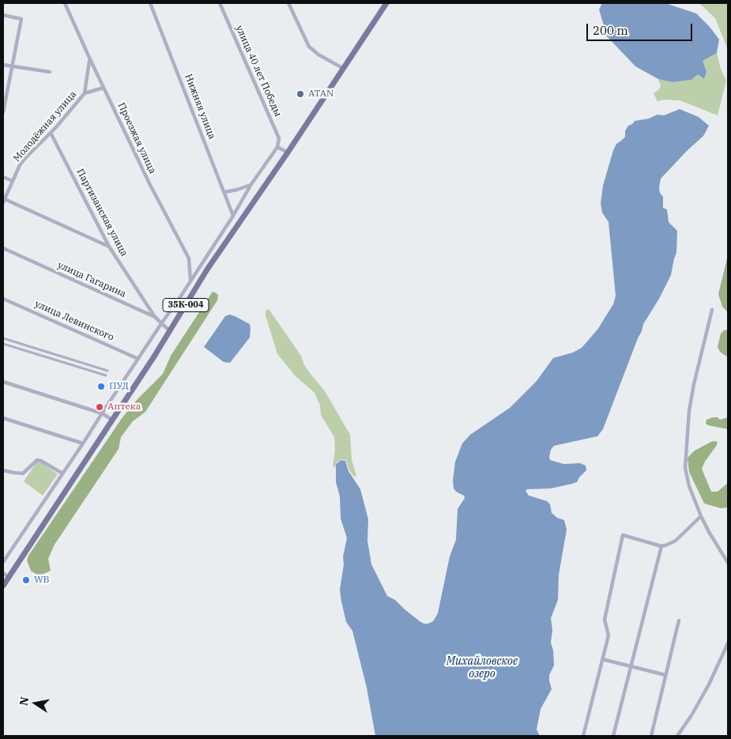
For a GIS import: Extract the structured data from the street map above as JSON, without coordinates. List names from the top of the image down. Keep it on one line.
{"streets":{"main road":["35К-004"],"street":["улица 40 лет Победы","Нижняя улица","Молодёжная улица","Проезжая улица","Партизанская улица","улица Гагарина","улица Левинского"]},"crossings":[["Молодёжная улица","Проезжая улица"],["Молодёжная улица","Партизанская улица"],["Партизанская улица","улица Гагарина"],["улица Гагарина","35К-004"]],"water":["Михайловское озеро"],"places":["ATAN","ПУД","Аптека","WB"],"scale_bar":"200 m","north":"left"}
